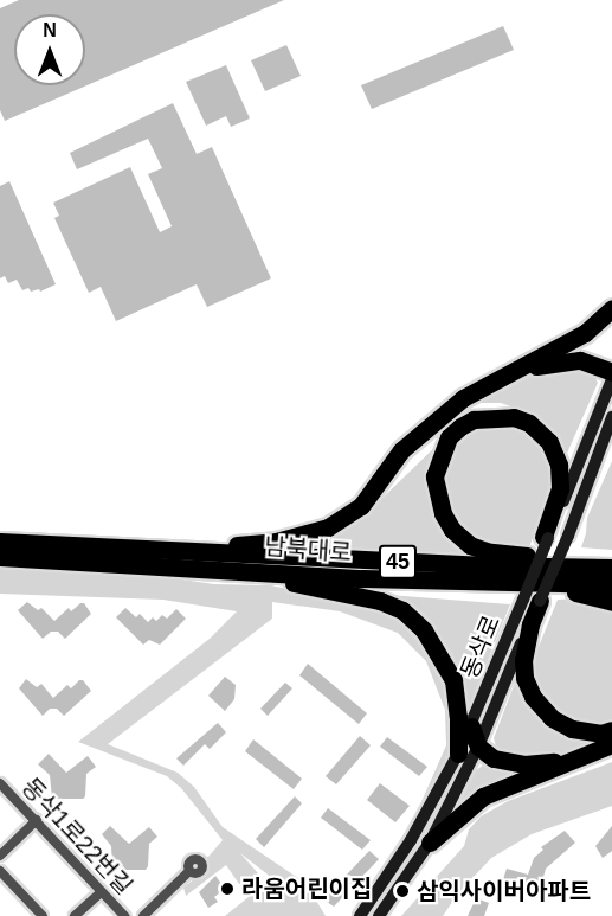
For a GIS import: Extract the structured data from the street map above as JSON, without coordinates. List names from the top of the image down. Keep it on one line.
{"streets":{"highway":["남북대로","45"],"main road":["동삭로"],"street":["동삭1로22번길"]},"places":["라움어린이집","삼익사이버아파트"],"north":"top"}
